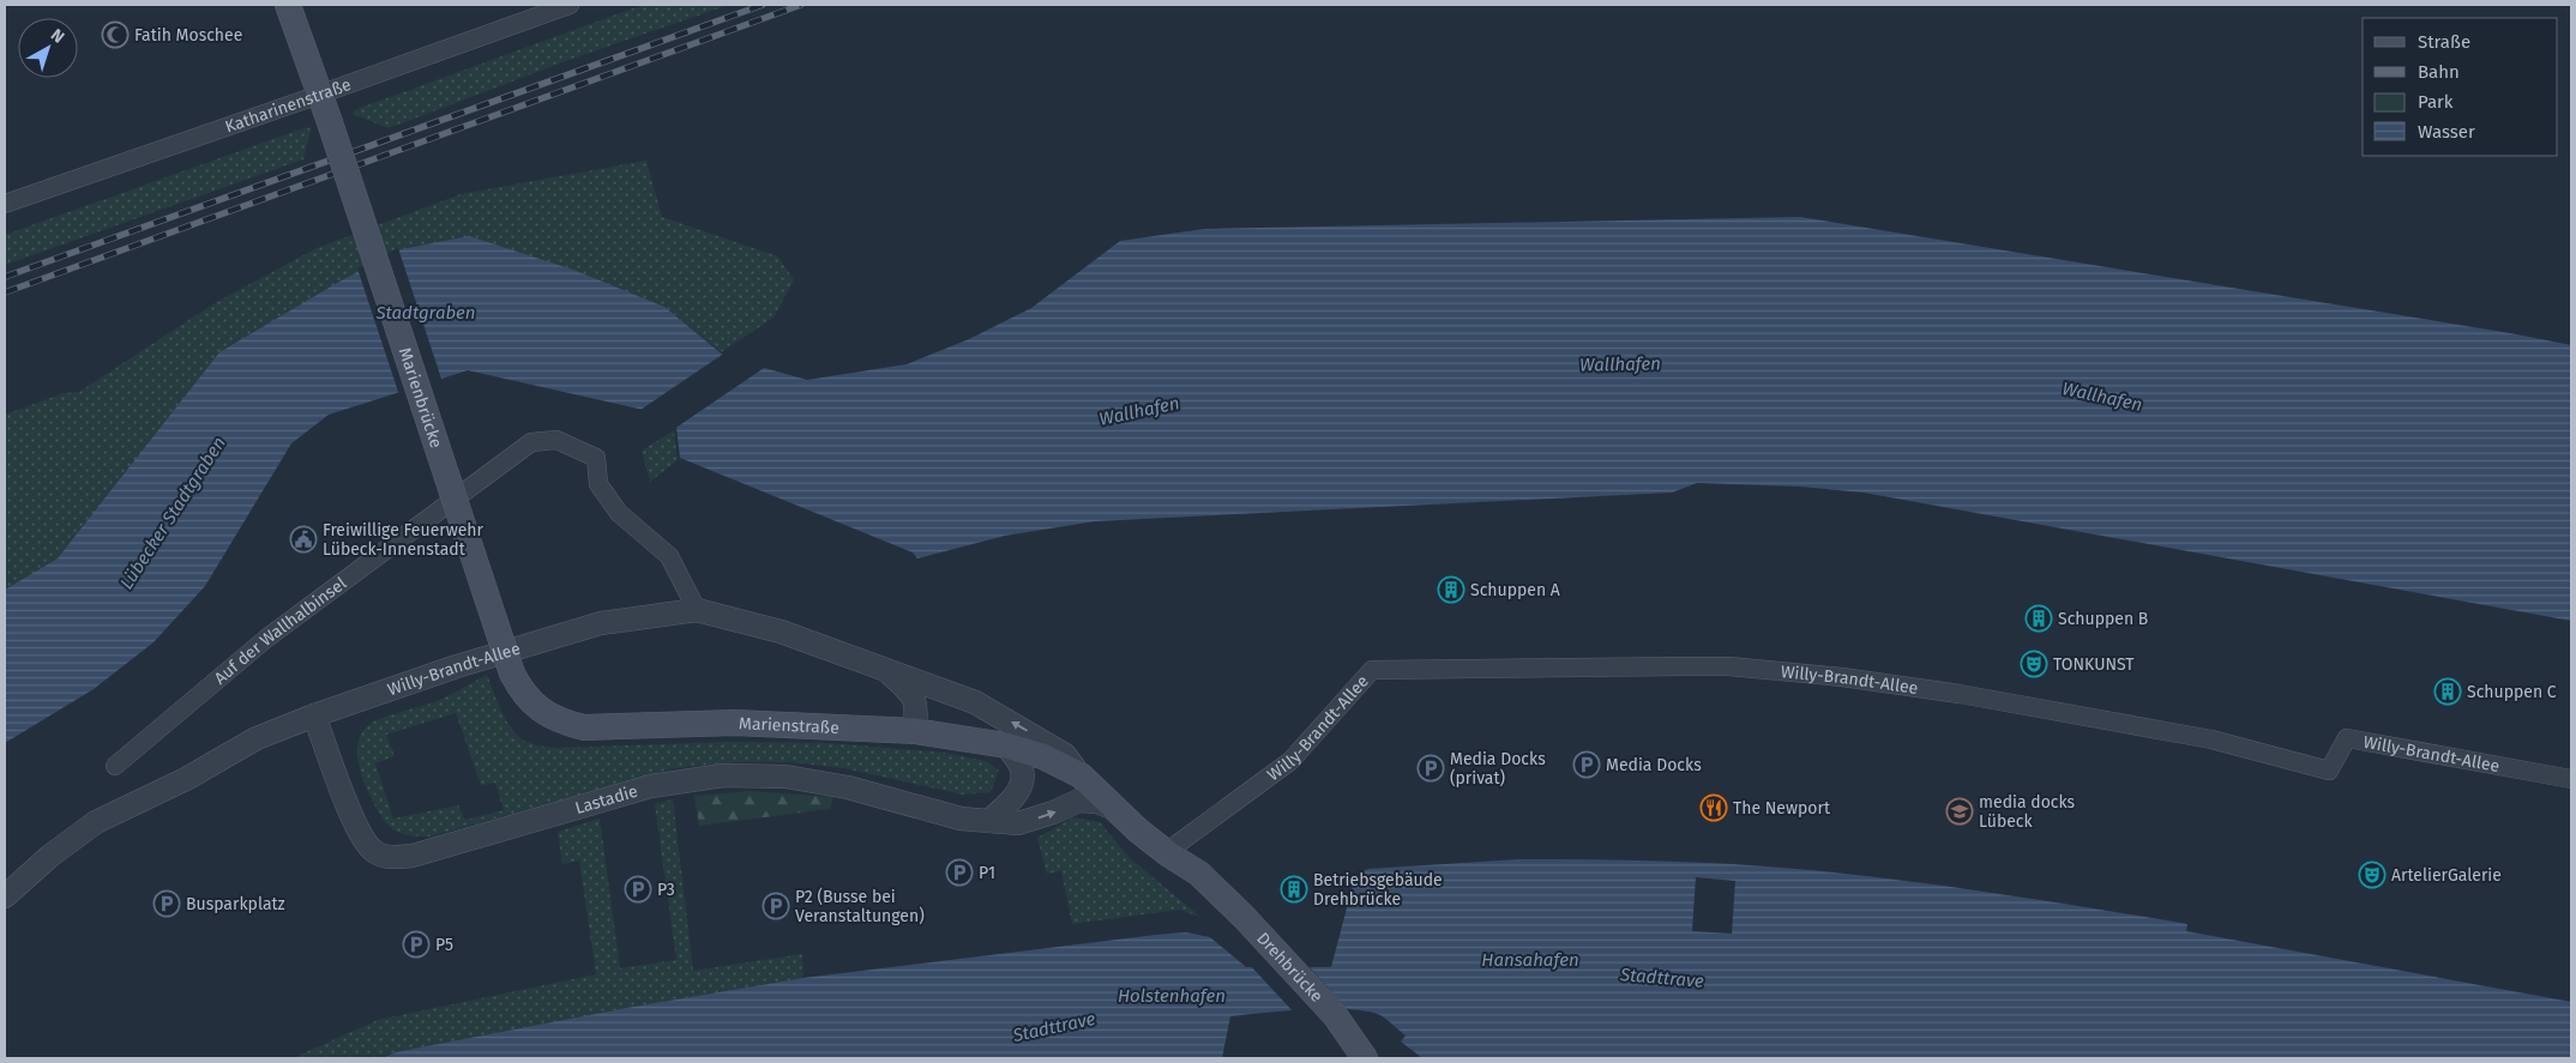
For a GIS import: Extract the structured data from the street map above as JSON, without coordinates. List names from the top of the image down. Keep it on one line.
{"streets":{"main road":["Marienbrücke","Willy-Brandt-Allee","Marienstraße","Drehbrücke"],"street":["Katharinenstraße","Auf der Wallhalbinsel","Lastadie"]},"crossings":[["Katharinenstraße","Marienbrücke"],["Marienbrücke","Marienstraße"],["Auf der Wallhalbinsel","Willy-Brandt-Allee"],["Willy-Brandt-Allee","Marienstraße"],["Willy-Brandt-Allee","Lastadie"],["Willy-Brandt-Allee","Drehbrücke"]],"water":["Stadtgraben","Wallhafen","Lübecker Stadtgraben","Hansahafen","Stadttrave","Holstenhafen"],"places":{"mosque":["Fatih Moschee"],"public building":["Freiwillige Feuerwehr Lübeck-Innenstadt"],"building":["Schuppen A","Schuppen B","Schuppen C","Betriebsgebäude Drehbrücke"],"theatre":["TONKUNST","ArtelierGalerie"],"parking":["Media Docks","Media Docks (privat)","P1","P3","Busparkplatz","P2 (Busse bei Veranstaltungen)","P5"],"restaurant":["The Newport"],"school or university":["media docks Lübeck"]},"legend":["Straße","Bahn","Park","Wasser"],"north":"top right"}
